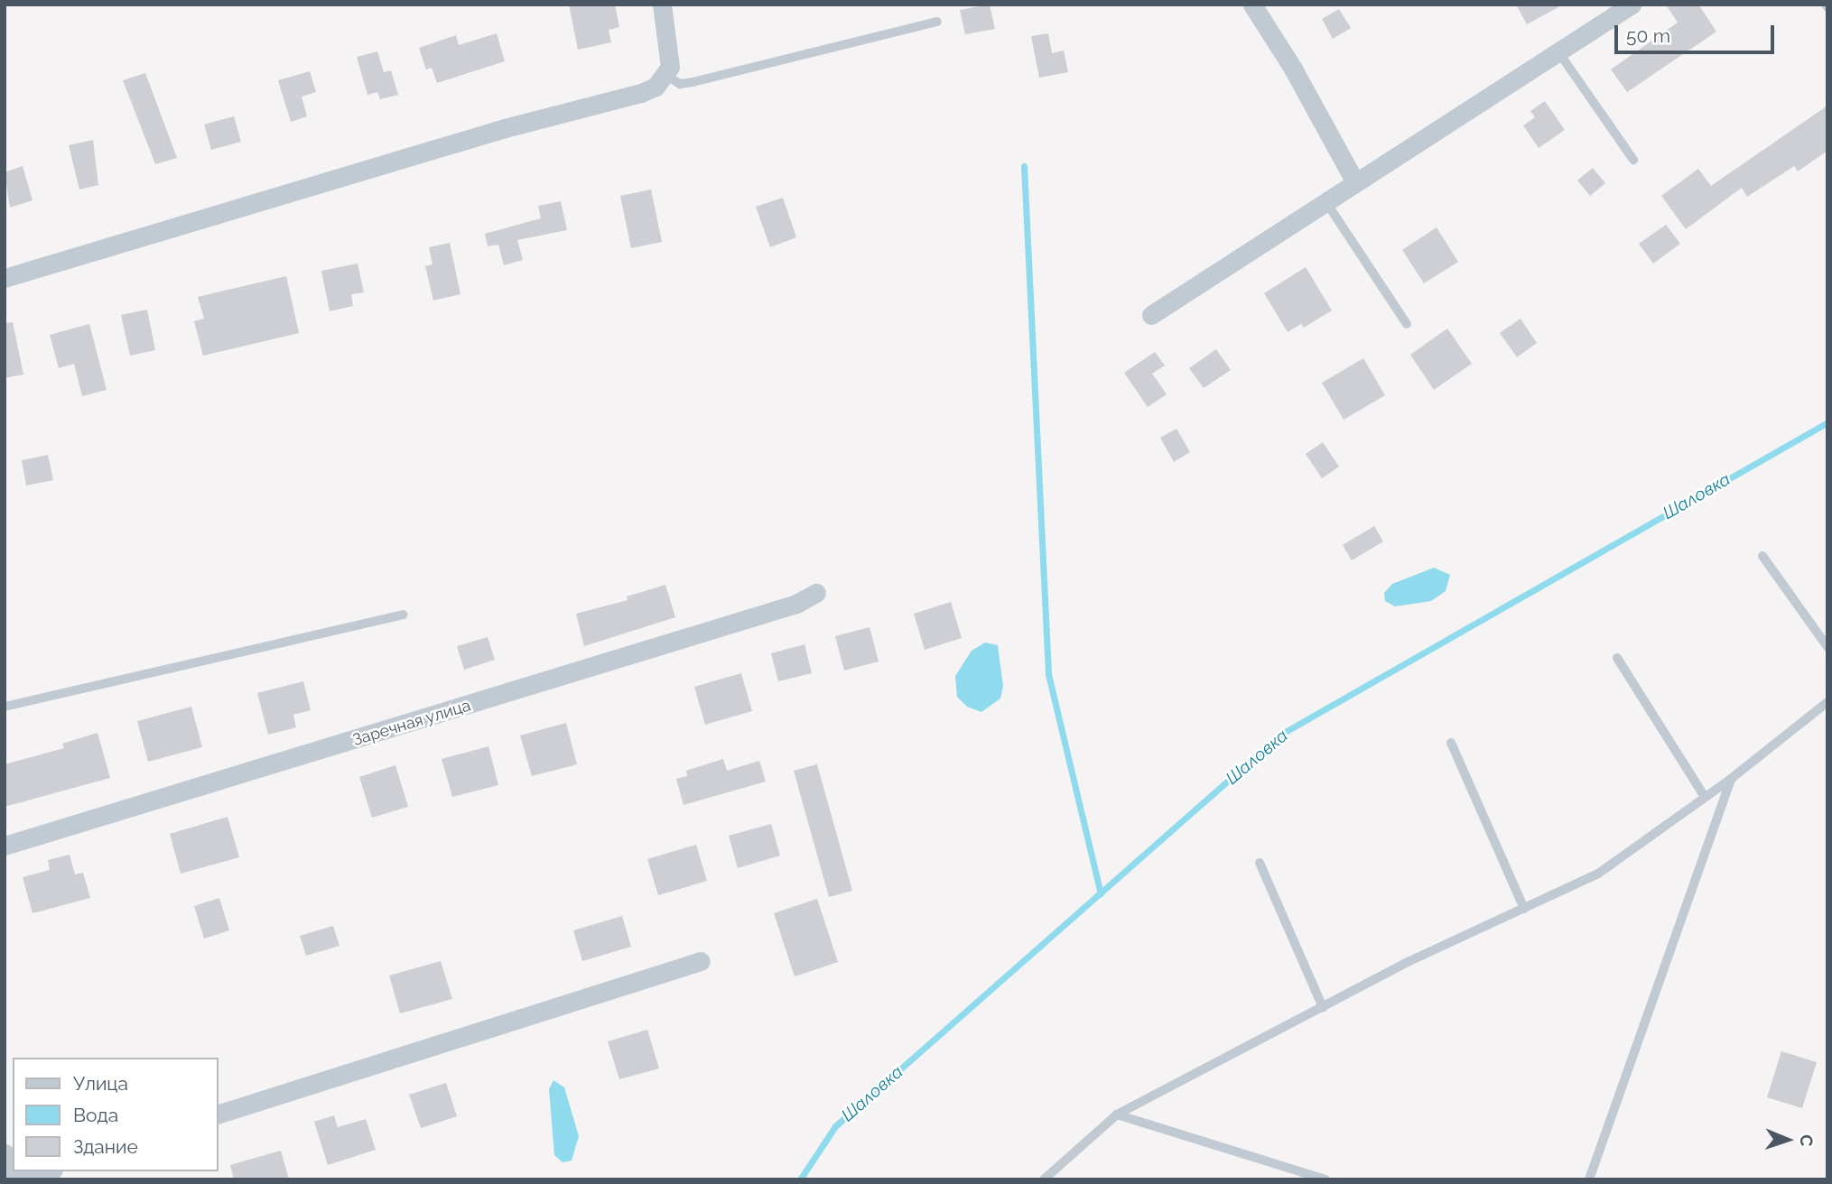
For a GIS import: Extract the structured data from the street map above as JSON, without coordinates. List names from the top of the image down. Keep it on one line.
{"streets":{"street":["Заречная улица"]},"water":["Шаловка"],"legend":["Улица","Вода","Здание"],"scale_bar":"50 m","north":"right"}
